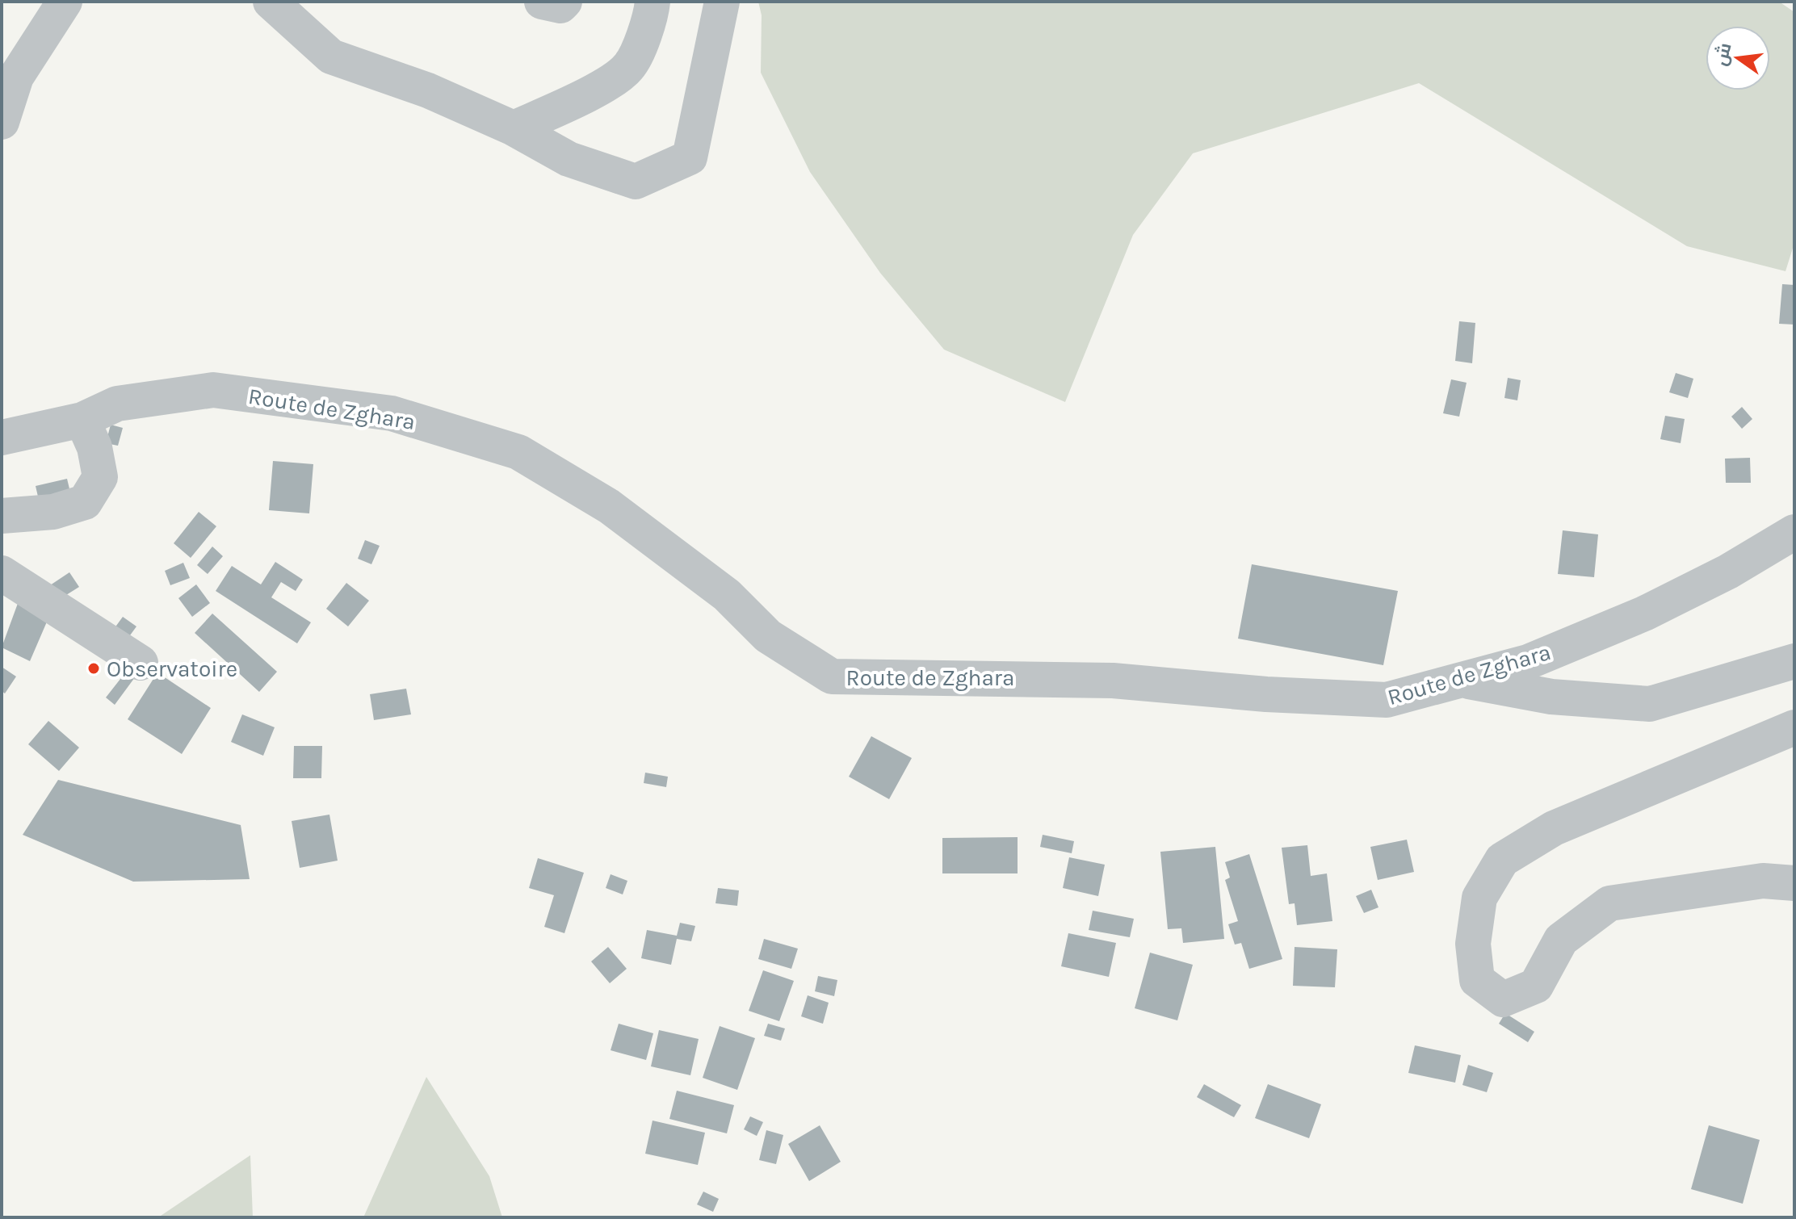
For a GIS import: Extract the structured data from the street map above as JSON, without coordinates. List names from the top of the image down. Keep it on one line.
{"streets":{"street":["Route de Zghara"]},"places":["Observatoire"],"north":"left"}
